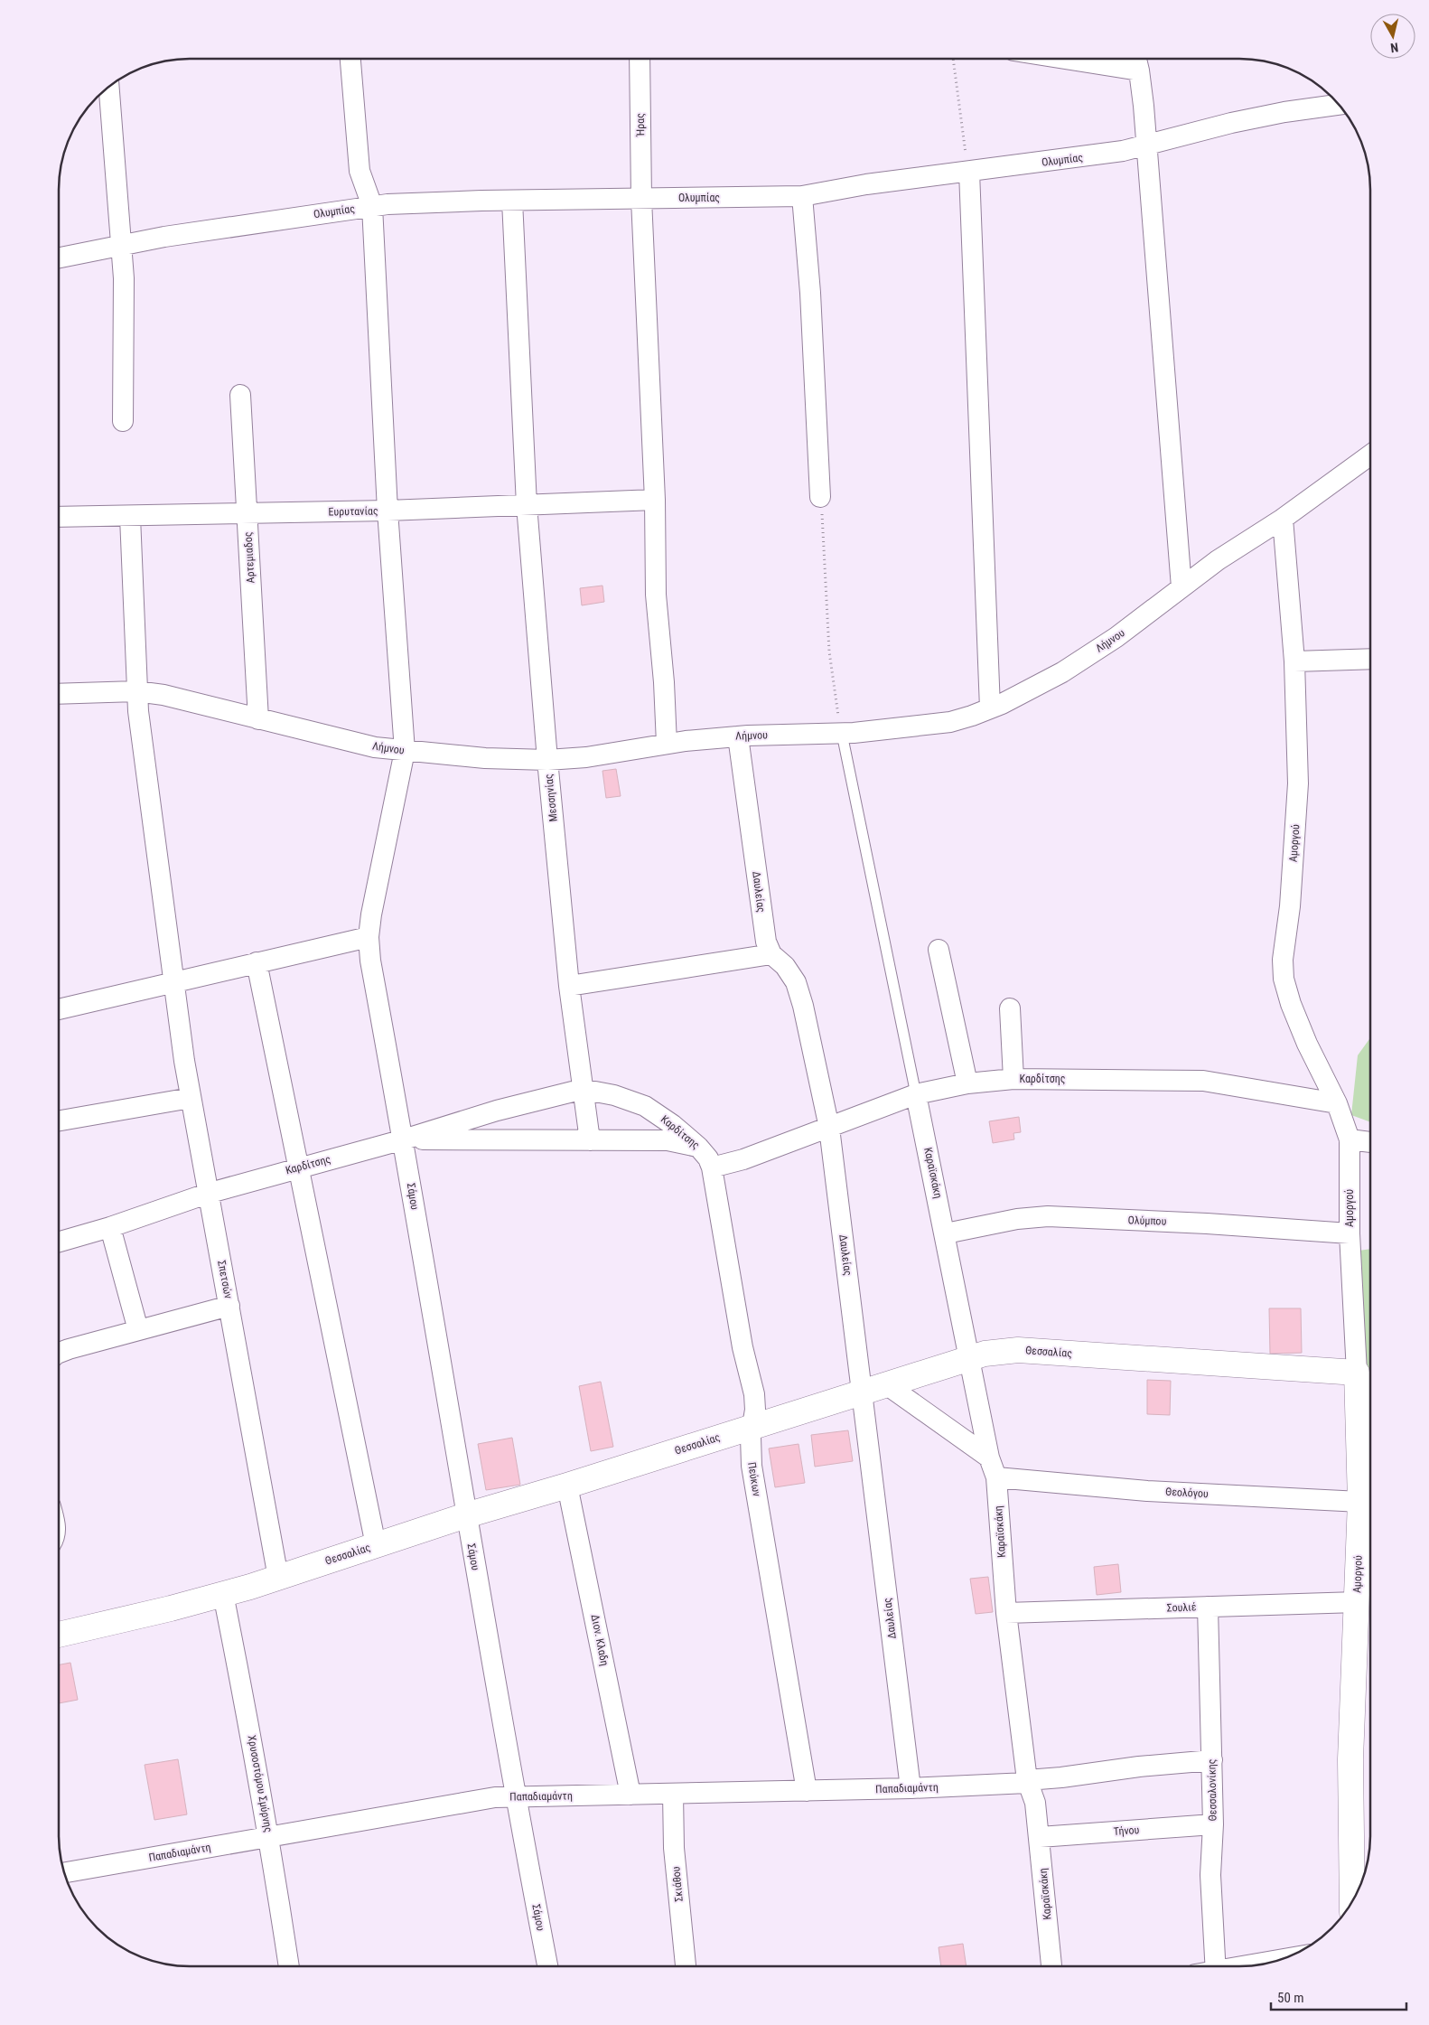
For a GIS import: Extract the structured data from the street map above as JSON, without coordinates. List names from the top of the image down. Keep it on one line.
{"streets":{"street":["Ήρας","Ολυμπίας","Ευρυτανίας","Αρτεμιαδος","Λήμνου","Μεσσηνίας","Αμοργού","Δαυλείας","Καρδίτσης","Καραϊσκάκη","Σάμου","Ολύμπου","Σπετσών","Θεσσαλίας","Πεύκων","Θεολόγου","Σουλιέ","Διον. Κλαδη","Χρυσοστόμου Σμύρνης","Παπαδιαμάντη","Θεσσαλονίκης","Τήνου","Σκιάθου"]},"crossings":[["Ήρας","Ολυμπίας"],["Ήρας","Ευρυτανίας"],["Ήρας","Λήμνου"],["Ολυμπίας","Μεσσηνίας"],["Ολυμπίας","Σάμου"],["Ευρυτανίας","Αρτεμιαδος"],["Ευρυτανίας","Μεσσηνίας"],["Ευρυτανίας","Σάμου"],["Ευρυτανίας","Σπετσών"],["Αρτεμιαδος","Λήμνου"],["Λήμνου","Μεσσηνίας"],["Λήμνου","Αμοργού"],["Λήμνου","Δαυλείας"],["Λήμνου","Σάμου"],["Λήμνου","Σπετσών"],["Μεσσηνίας","Καρδίτσης"],["Αμοργού","Καρδίτσης"],["Αμοργού","Ολύμπου"],["Αμοργού","Θεσσαλίας"],["Αμοργού","Θεολόγου"],["Αμοργού","Σουλιέ"],["Δαυλείας","Καρδίτσης"],["Δαυλείας","Θεσσαλίας"],["Δαυλείας","Παπαδιαμάντη"],["Καρδίτσης","Καραϊσκάκη"],["Καρδίτσης","Σάμου"],["Καρδίτσης","Σπετσών"],["Καρδίτσης","Πεύκων"],["Καραϊσκάκη","Ολύμπου"],["Καραϊσκάκη","Θεσσαλίας"],["Καραϊσκάκη","Θεολόγου"],["Καραϊσκάκη","Σουλιέ"],["Καραϊσκάκη","Παπαδιαμάντη"],["Καραϊσκάκη","Τήνου"],["Σάμου","Θεσσαλίας"],["Σάμου","Παπαδιαμάντη"],["Σπετσών","Θεσσαλίας"],["Θεσσαλίας","Πεύκων"],["Θεσσαλίας","Διον. Κλαδη"],["Θεσσαλίας","Χρυσοστόμου Σμύρνης"],["Πεύκων","Παπαδιαμάντη"],["Σουλιέ","Θεσσαλονίκης"],["Διον. Κλαδη","Παπαδιαμάντη"],["Χρυσοστόμου Σμύρνης","Παπαδιαμάντη"],["Παπαδιαμάντη","Θεσσαλονίκης"],["Παπαδιαμάντη","Σκιάθου"],["Θεσσαλονίκης","Τήνου"]],"scale_bar":"50 m","north":"bottom"}
